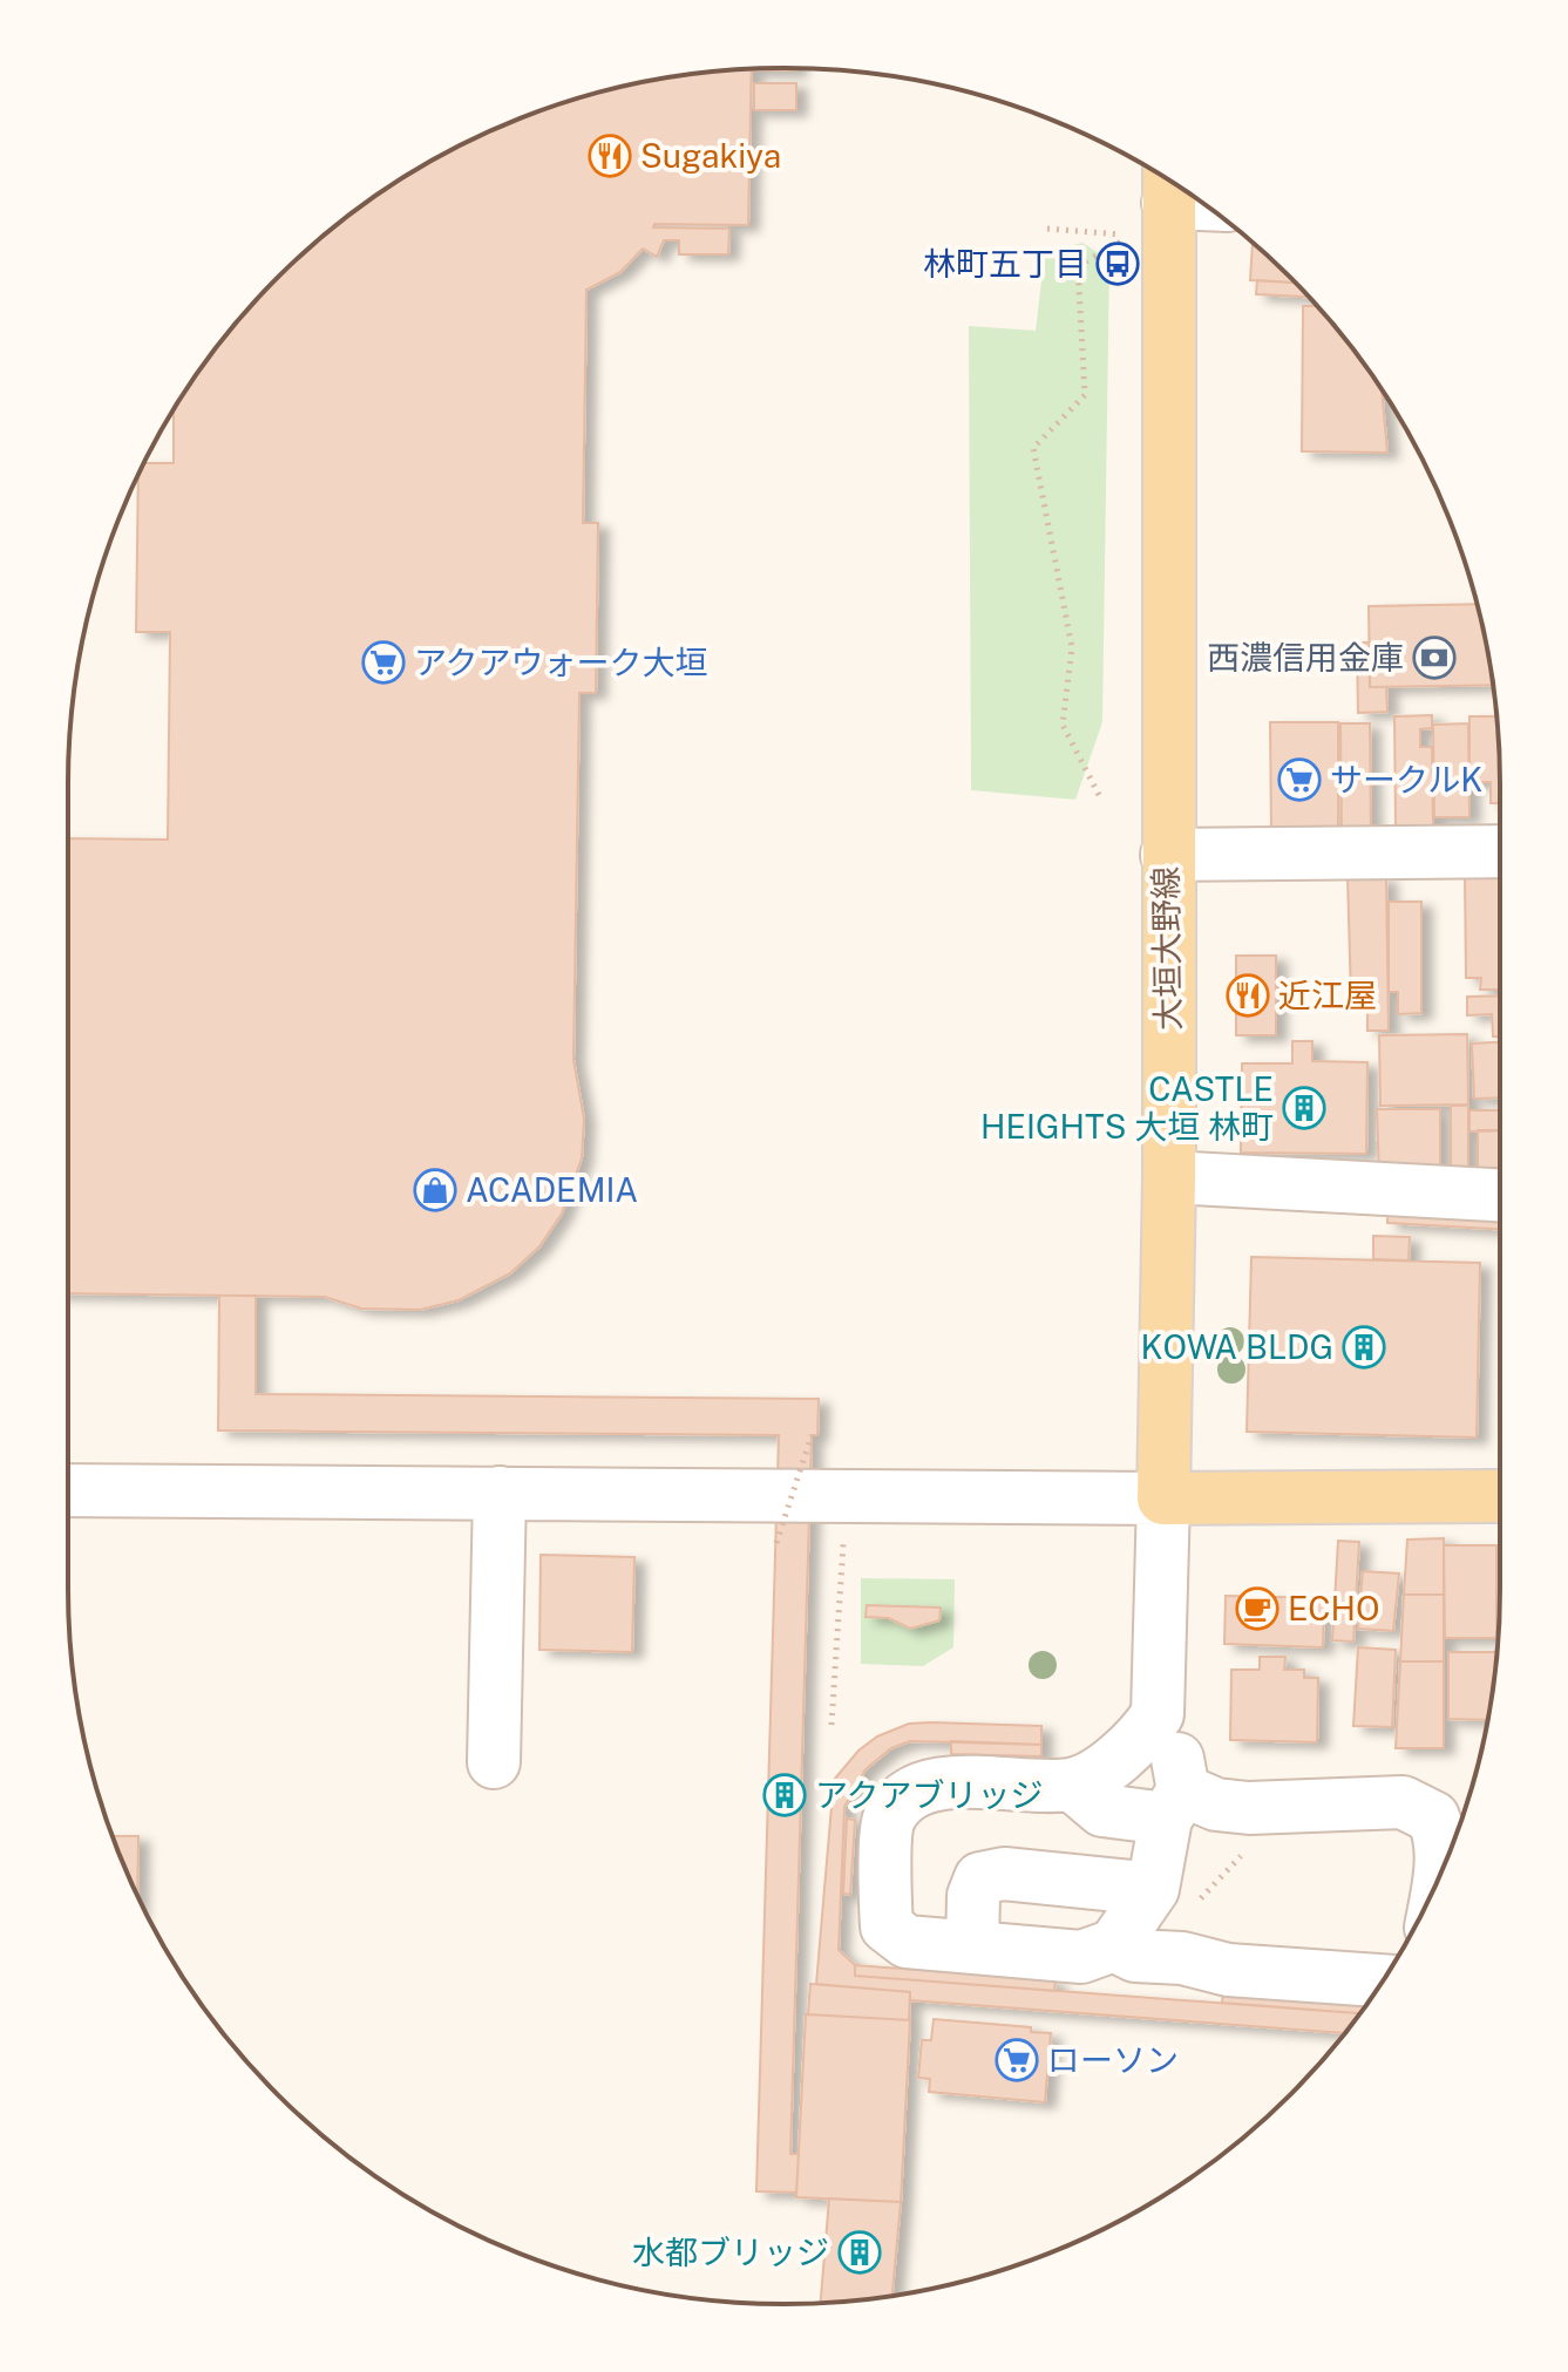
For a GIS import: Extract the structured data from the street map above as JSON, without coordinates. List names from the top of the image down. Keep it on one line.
{"streets":{"main road":["大垣大野線"]},"places":{"restaurant":["Sugakiya","近江屋"],"bus stop":["林町五丁目"],"bank":["西濃信用金庫"],"supermarket":["アクアウォーク大垣","サークルK","ローソン"],"building":["CASTLE HEIGHTS 大垣 林町","KOWA BLDG","アクアブリッジ","水都ブリッジ"],"shop":["ACADEMIA"],"cafe":["ECHO"]}}
